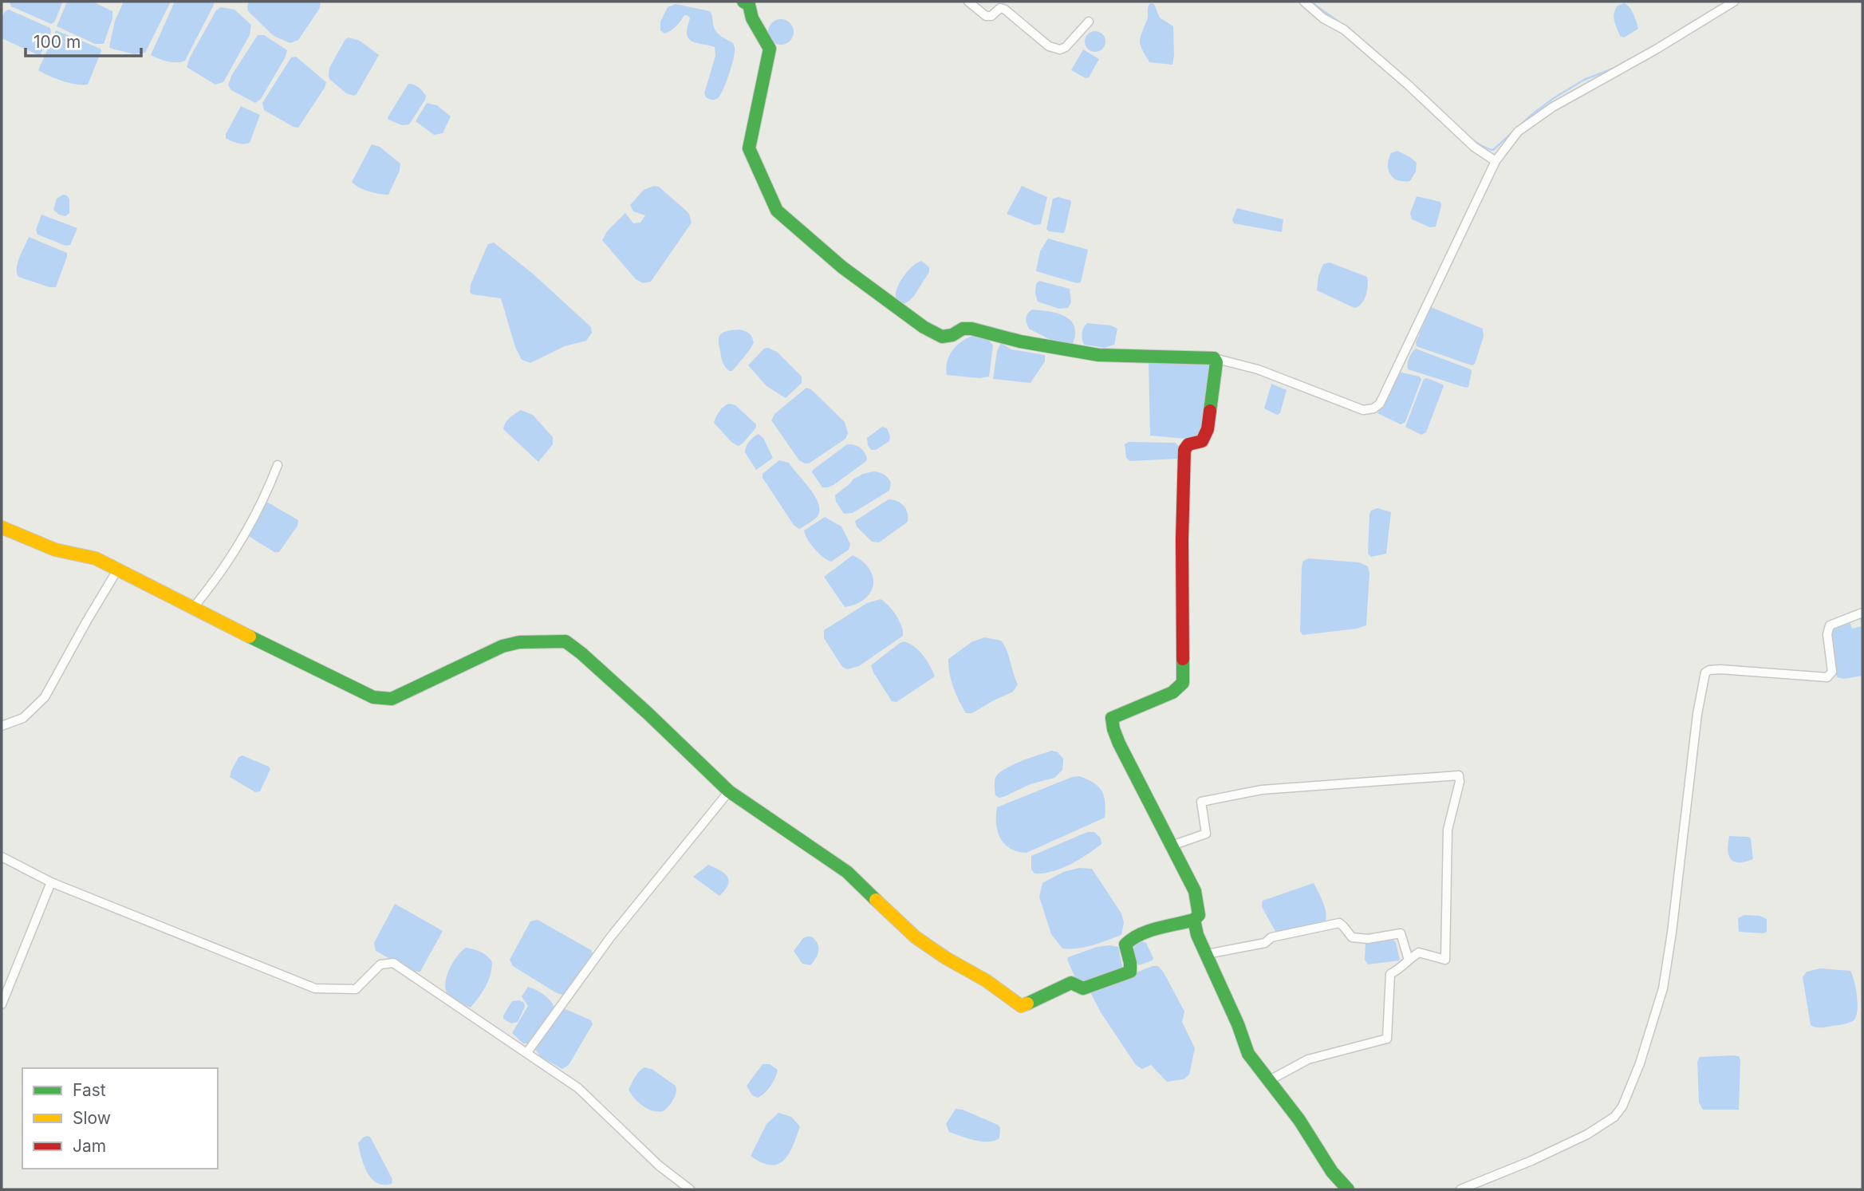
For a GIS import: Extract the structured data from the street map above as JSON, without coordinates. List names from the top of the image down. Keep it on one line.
{"legend":["Fast","Slow","Jam"],"scale_bar":"100 m"}
